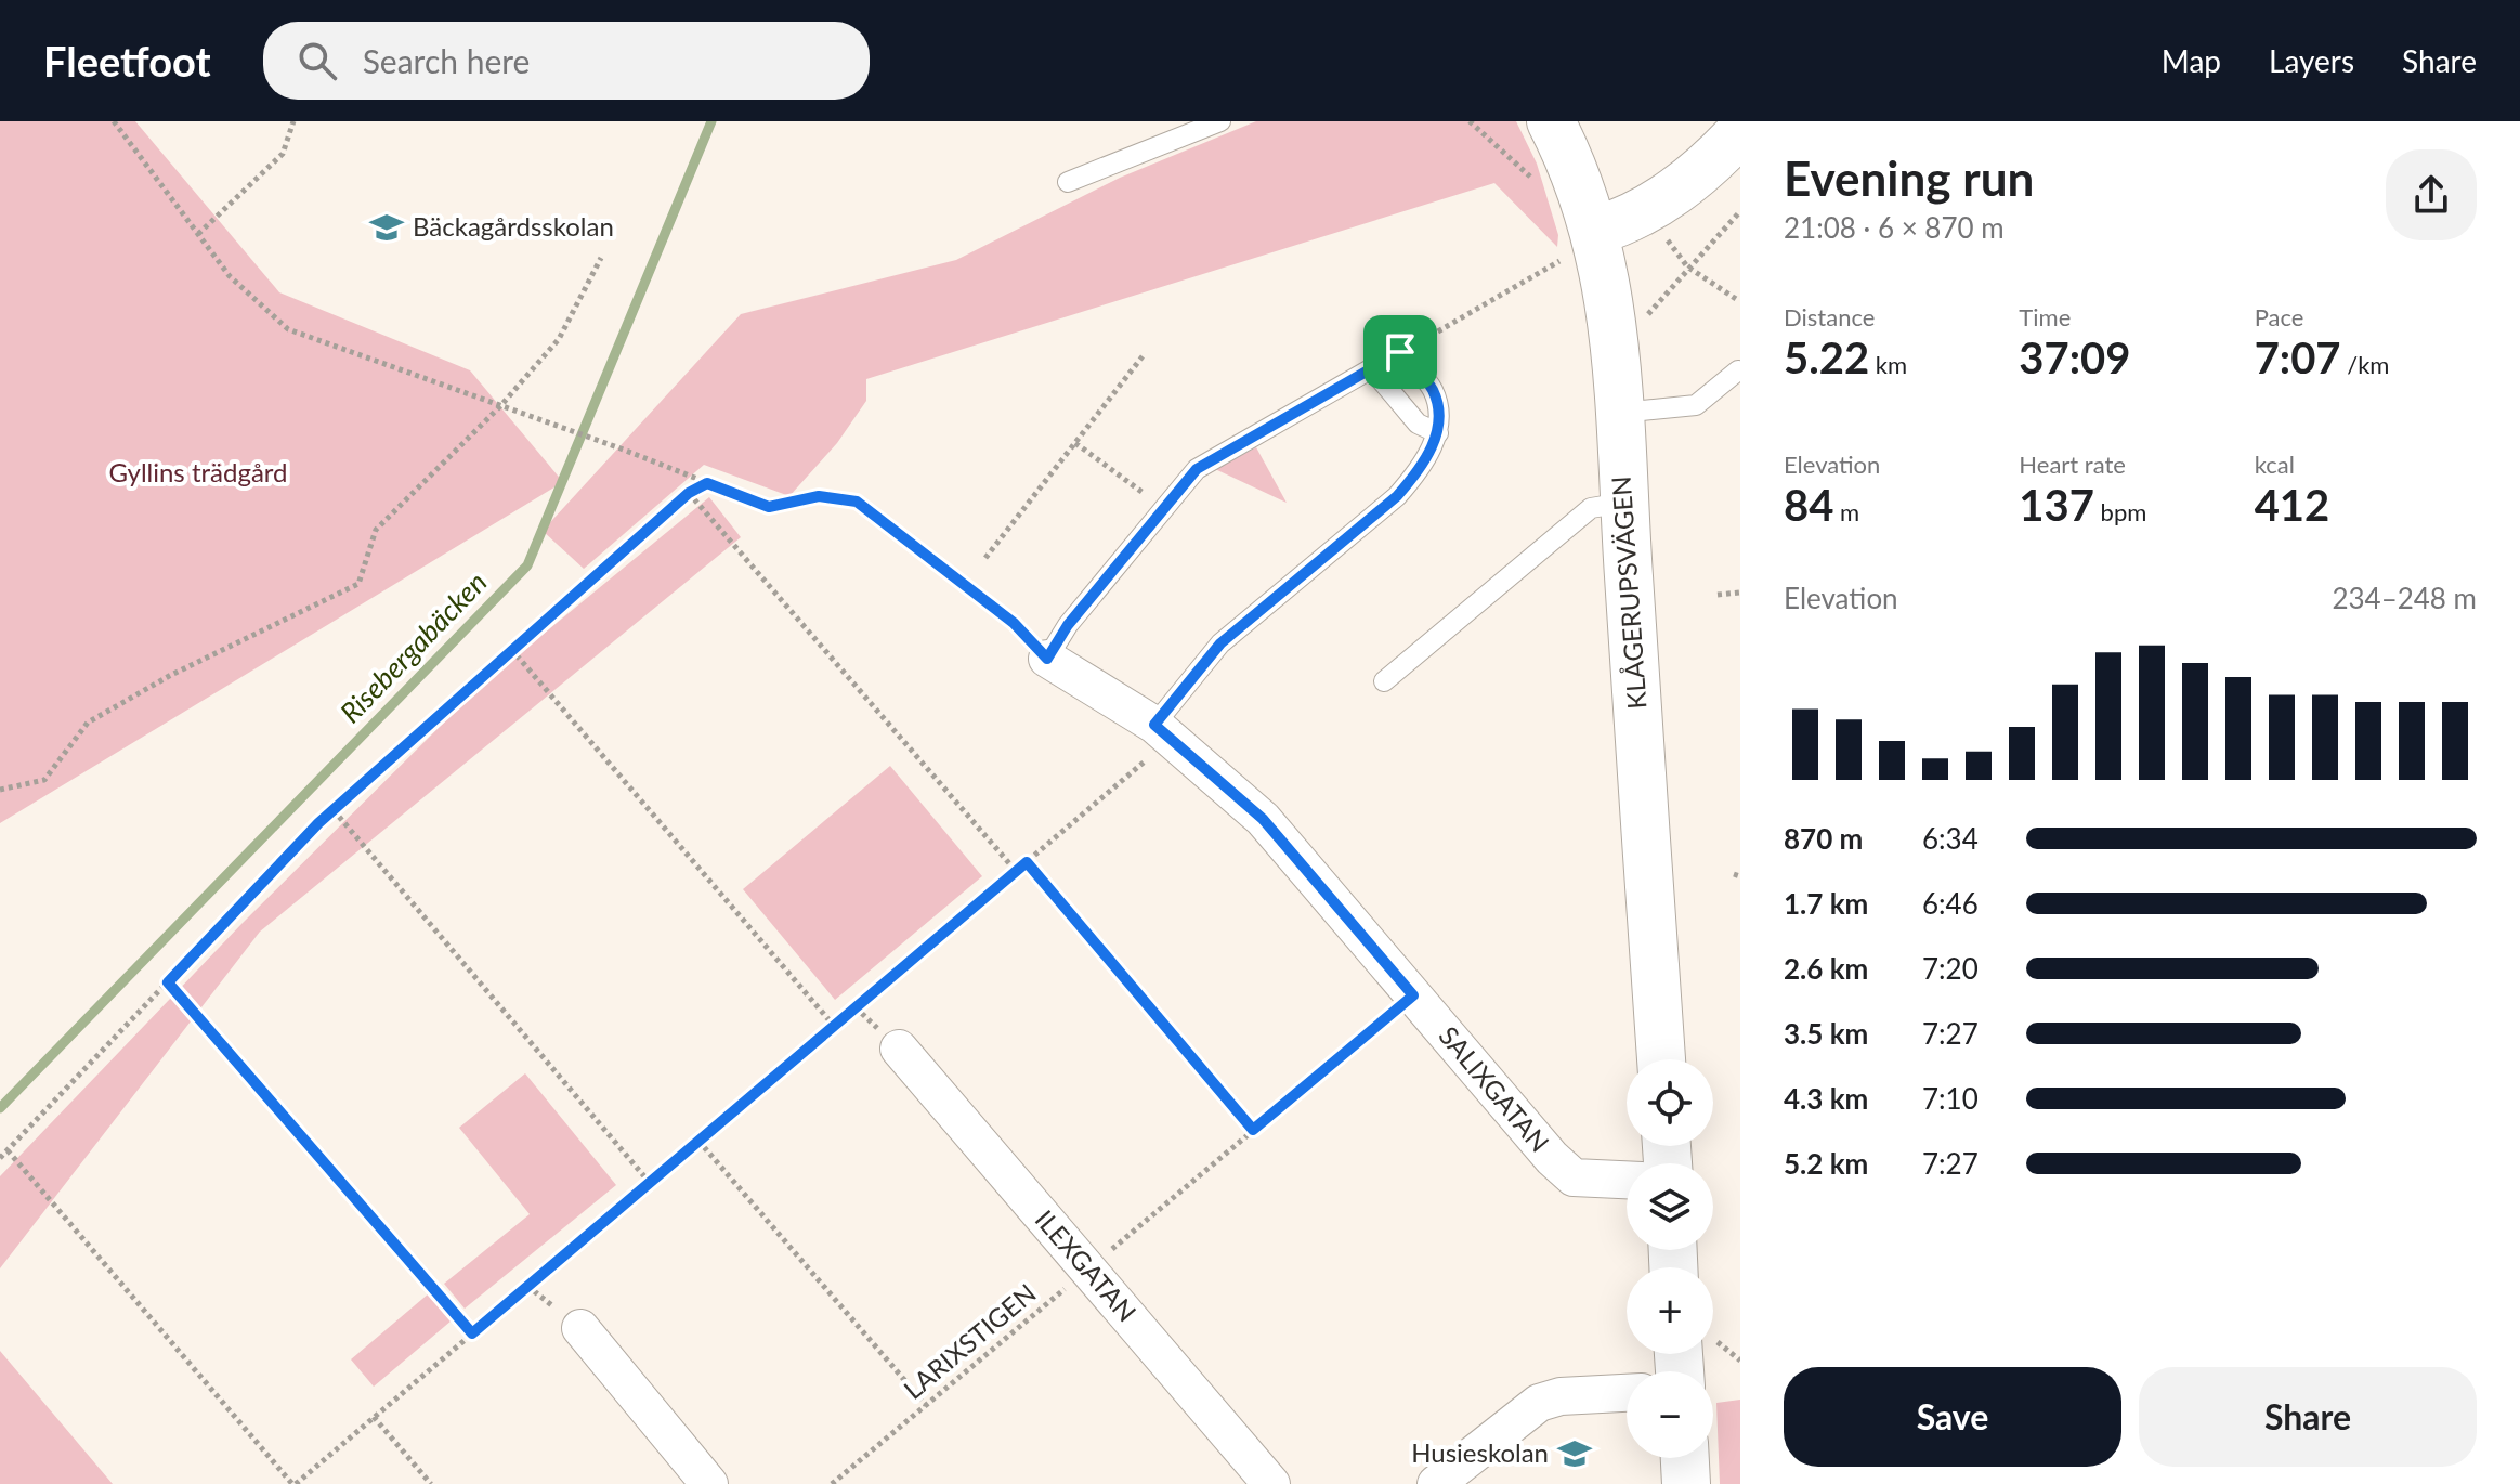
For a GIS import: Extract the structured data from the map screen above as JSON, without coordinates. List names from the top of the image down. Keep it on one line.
{"streets":{"street":["KLÅGERUPSVÄGEN","SALIXGATAN","ILEXGATAN"],"path":["LARIXSTIGEN"]},"crossings":[["SALIXGATAN","LARIXSTIGEN"],["ILEXGATAN","LARIXSTIGEN"]],"water":["Risebergabäcken"],"parks":["Gyllins trädgård"],"places":{"school or university":["Bäckagårdsskolan","Husieskolan"]},"page":{"header":"Fleetfoot","search":"Search here","nav":["Map","Layers","Share"],"heading":["Evening run","21:08 · 6 × 870 m"],"stats":[["Distance","5.22 km"],["Time","37:09"],["Pace","7:07 /km"],["Elevation","84 m"],["Heart rate","137 bpm"],["kcal","412"]],"chart":["Elevation","234–248 m"],"list":[{"name":"870 m","note":"6:34"},{"name":"1.7 km","note":"6:46"},{"name":"2.6 km","note":"7:20"},{"name":"3.5 km","note":"7:27"},{"name":"4.3 km","note":"7:10"},{"name":"5.2 km","note":"7:27"}],"map_buttons":["+","−"],"buttons":["Save","Share"]}}
